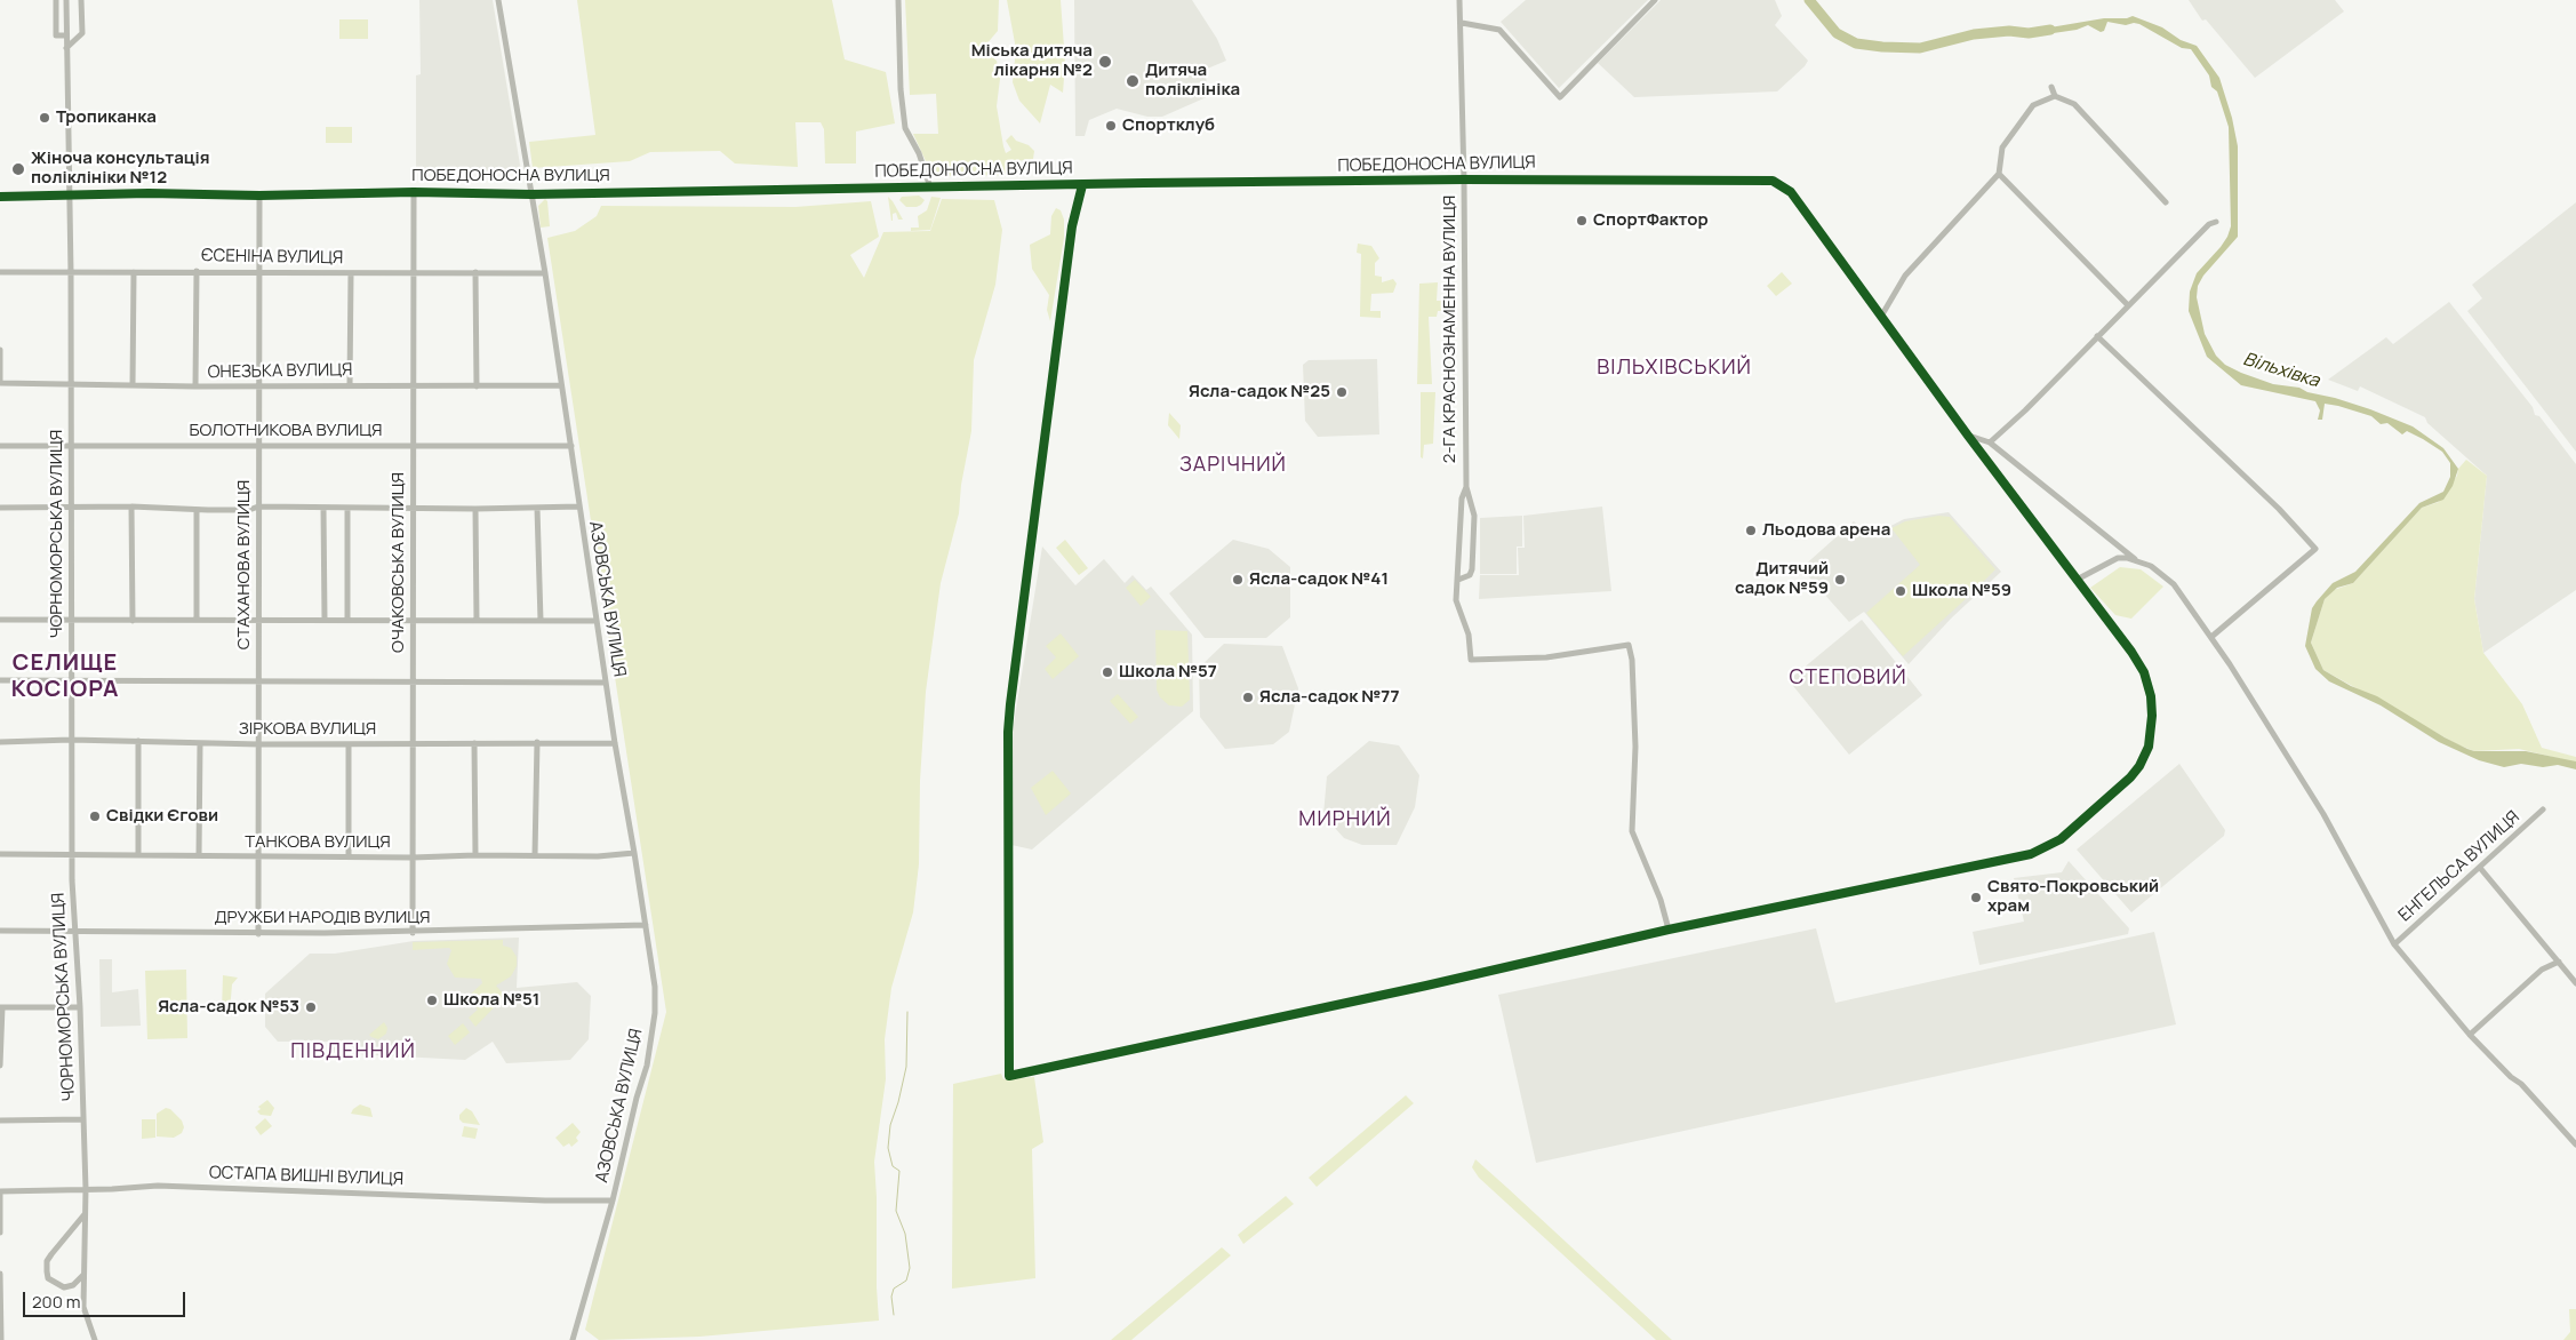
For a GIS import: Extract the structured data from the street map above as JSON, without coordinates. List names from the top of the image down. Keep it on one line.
{"streets":{"street":["ПОБЕДОНОСНА ВУЛИЦЯ","ЄСЕНІНА ВУЛИЦЯ","2-ГА КРАСНОЗНАМЕННА ВУЛИЦЯ","ОНЕЗЬКА ВУЛИЦЯ","БОЛОТНИКОВА ВУЛИЦЯ","ЧОРНОМОРСЬКА ВУЛИЦЯ","ОЧАКОВСЬКА ВУЛИЦЯ","СТАХАНОВА ВУЛИЦЯ","АЗОВСЬКА ВУЛИЦЯ","ЗІРКОВА ВУЛИЦЯ","ТАНКОВА ВУЛИЦЯ","ЕНГЕЛЬСА ВУЛИЦЯ","ДРУЖБИ НАРОДІВ ВУЛИЦЯ","ОСТАПА ВИШНІ ВУЛИЦЯ"]},"crossings":[["ПОБЕДОНОСНА ВУЛИЦЯ","2-ГА КРАСНОЗНАМЕННА ВУЛИЦЯ"],["ПОБЕДОНОСНА ВУЛИЦЯ","ЧОРНОМОРСЬКА ВУЛИЦЯ"],["ПОБЕДОНОСНА ВУЛИЦЯ","ОЧАКОВСЬКА ВУЛИЦЯ"],["ПОБЕДОНОСНА ВУЛИЦЯ","СТАХАНОВА ВУЛИЦЯ"],["ПОБЕДОНОСНА ВУЛИЦЯ","АЗОВСЬКА ВУЛИЦЯ"],["ЄСЕНІНА ВУЛИЦЯ","ЧОРНОМОРСЬКА ВУЛИЦЯ"],["ЄСЕНІНА ВУЛИЦЯ","ОЧАКОВСЬКА ВУЛИЦЯ"],["ЄСЕНІНА ВУЛИЦЯ","СТАХАНОВА ВУЛИЦЯ"],["ЄСЕНІНА ВУЛИЦЯ","АЗОВСЬКА ВУЛИЦЯ"],["ОНЕЗЬКА ВУЛИЦЯ","ЧОРНОМОРСЬКА ВУЛИЦЯ"],["ОНЕЗЬКА ВУЛИЦЯ","ОЧАКОВСЬКА ВУЛИЦЯ"],["ОНЕЗЬКА ВУЛИЦЯ","СТАХАНОВА ВУЛИЦЯ"],["ОНЕЗЬКА ВУЛИЦЯ","АЗОВСЬКА ВУЛИЦЯ"],["БОЛОТНИКОВА ВУЛИЦЯ","ЧОРНОМОРСЬКА ВУЛИЦЯ"],["БОЛОТНИКОВА ВУЛИЦЯ","ОЧАКОВСЬКА ВУЛИЦЯ"],["БОЛОТНИКОВА ВУЛИЦЯ","СТАХАНОВА ВУЛИЦЯ"],["БОЛОТНИКОВА ВУЛИЦЯ","АЗОВСЬКА ВУЛИЦЯ"],["ЧОРНОМОРСЬКА ВУЛИЦЯ","ЗІРКОВА ВУЛИЦЯ"],["ЧОРНОМОРСЬКА ВУЛИЦЯ","ТАНКОВА ВУЛИЦЯ"],["ЧОРНОМОРСЬКА ВУЛИЦЯ","ДРУЖБИ НАРОДІВ ВУЛИЦЯ"],["ЧОРНОМОРСЬКА ВУЛИЦЯ","ОСТАПА ВИШНІ ВУЛИЦЯ"],["ОЧАКОВСЬКА ВУЛИЦЯ","ЗІРКОВА ВУЛИЦЯ"],["ОЧАКОВСЬКА ВУЛИЦЯ","ТАНКОВА ВУЛИЦЯ"],["ОЧАКОВСЬКА ВУЛИЦЯ","ДРУЖБИ НАРОДІВ ВУЛИЦЯ"],["СТАХАНОВА ВУЛИЦЯ","ЗІРКОВА ВУЛИЦЯ"],["СТАХАНОВА ВУЛИЦЯ","ТАНКОВА ВУЛИЦЯ"],["СТАХАНОВА ВУЛИЦЯ","ДРУЖБИ НАРОДІВ ВУЛИЦЯ"],["АЗОВСЬКА ВУЛИЦЯ","ЗІРКОВА ВУЛИЦЯ"],["АЗОВСЬКА ВУЛИЦЯ","ТАНКОВА ВУЛИЦЯ"],["АЗОВСЬКА ВУЛИЦЯ","ДРУЖБИ НАРОДІВ ВУЛИЦЯ"],["АЗОВСЬКА ВУЛИЦЯ","ОСТАПА ВИШНІ ВУЛИЦЯ"]],"districts":["ВІЛЬХІВСЬКИЙ","ЗАРІЧНИЙ","СЕЛИЩЕ КОСІОРА","СТЕПОВИЙ","МИРНИЙ","ПІВДЕННИЙ"],"water":["Вільхівка"],"places":["Міська дитяча лікарня №2","Дитяча поліклініка","Тропиканка","Спортклуб","Жіноча консультація поліклініки №12","СпортФактор","Ясла-садок №25","Льодова арена","Ясла-садок №41","Дитячий садок №59","Школа №59","Школа №57","Ясла-садок №77","Свідки Єгови","Свято-Покровський храм","Школа №51","Ясла-садок №53"],"scale_bar":"200 m"}
